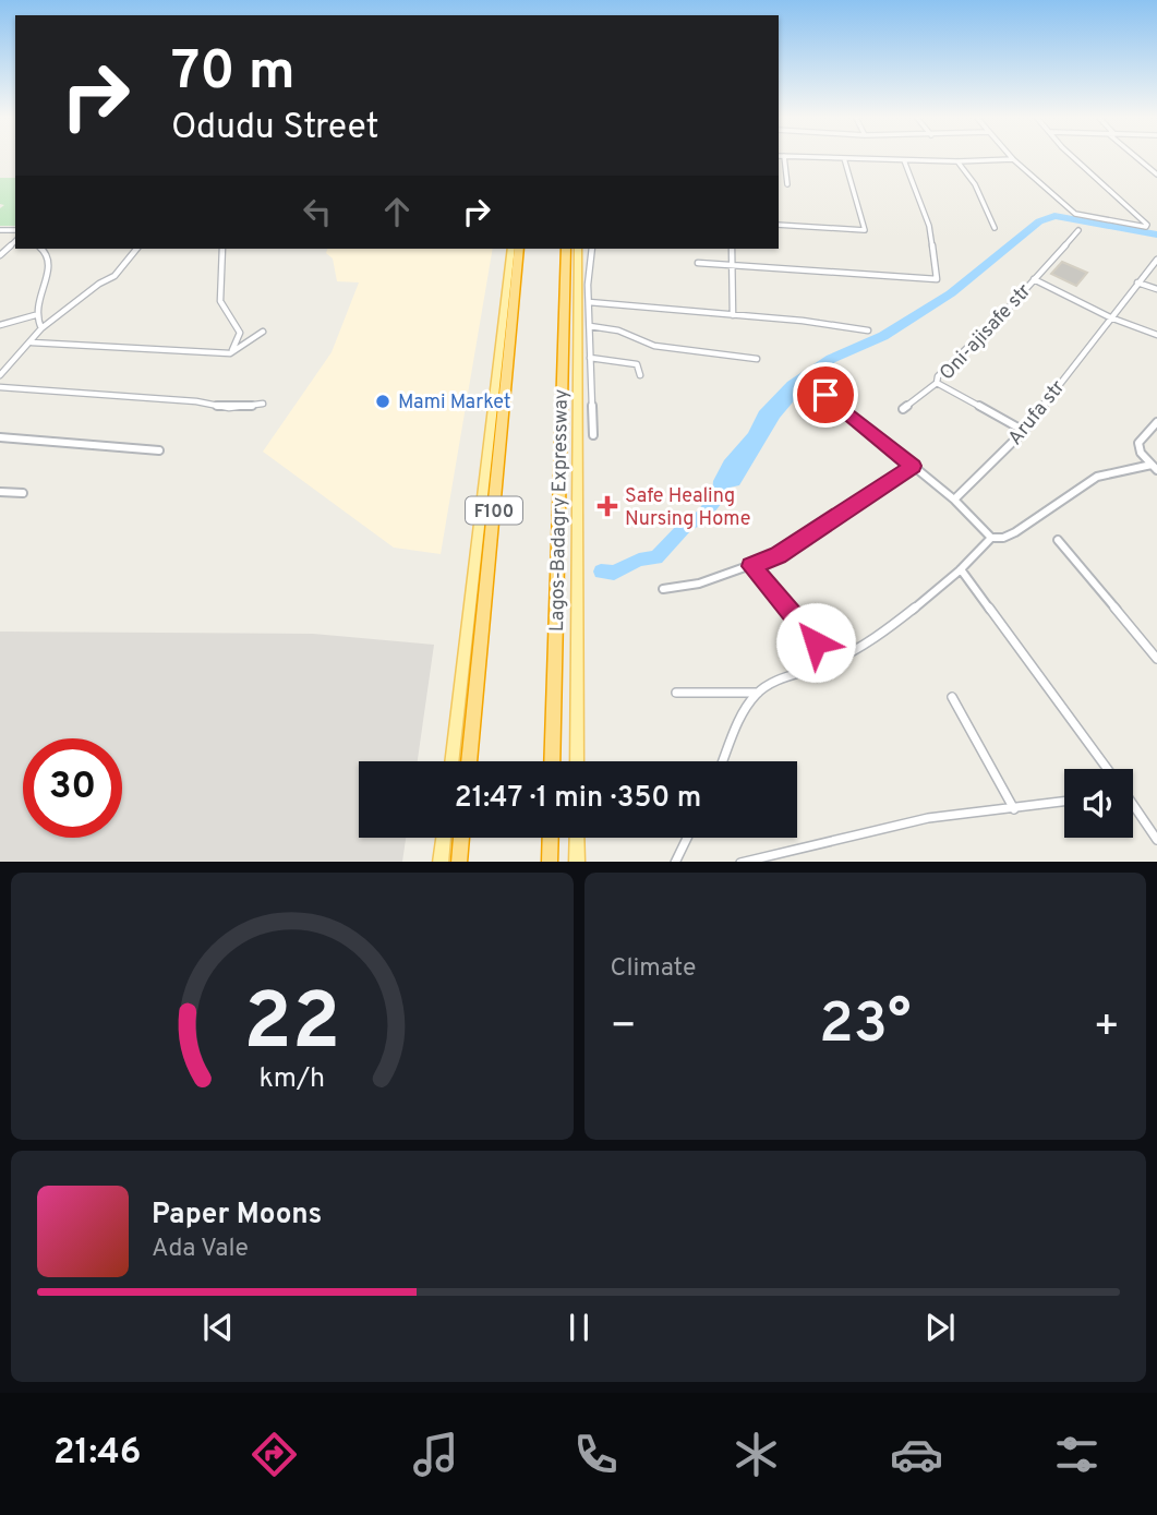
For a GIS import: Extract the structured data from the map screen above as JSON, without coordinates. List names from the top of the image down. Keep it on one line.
{"streets":{"highway":["F100","Lagos-Badagry Expressway"],"street":["Oni-ajisafe str","Arufa str"]},"crossings":[["Oni-ajisafe str","Arufa str"]],"places":{"other":["Mami Market"],"health":["Safe Healing Nursing Home"]},"page":{"turn":["70 m","Odudu Street"],"limit":"30","trip":"21:47 · 1 min · 350 m","tile":"Climate","heat":["−","23°","+"],"song":["Paper Moons","Ada Vale"],"tabs":"21:46","gauge":["22","km/h"]}}
